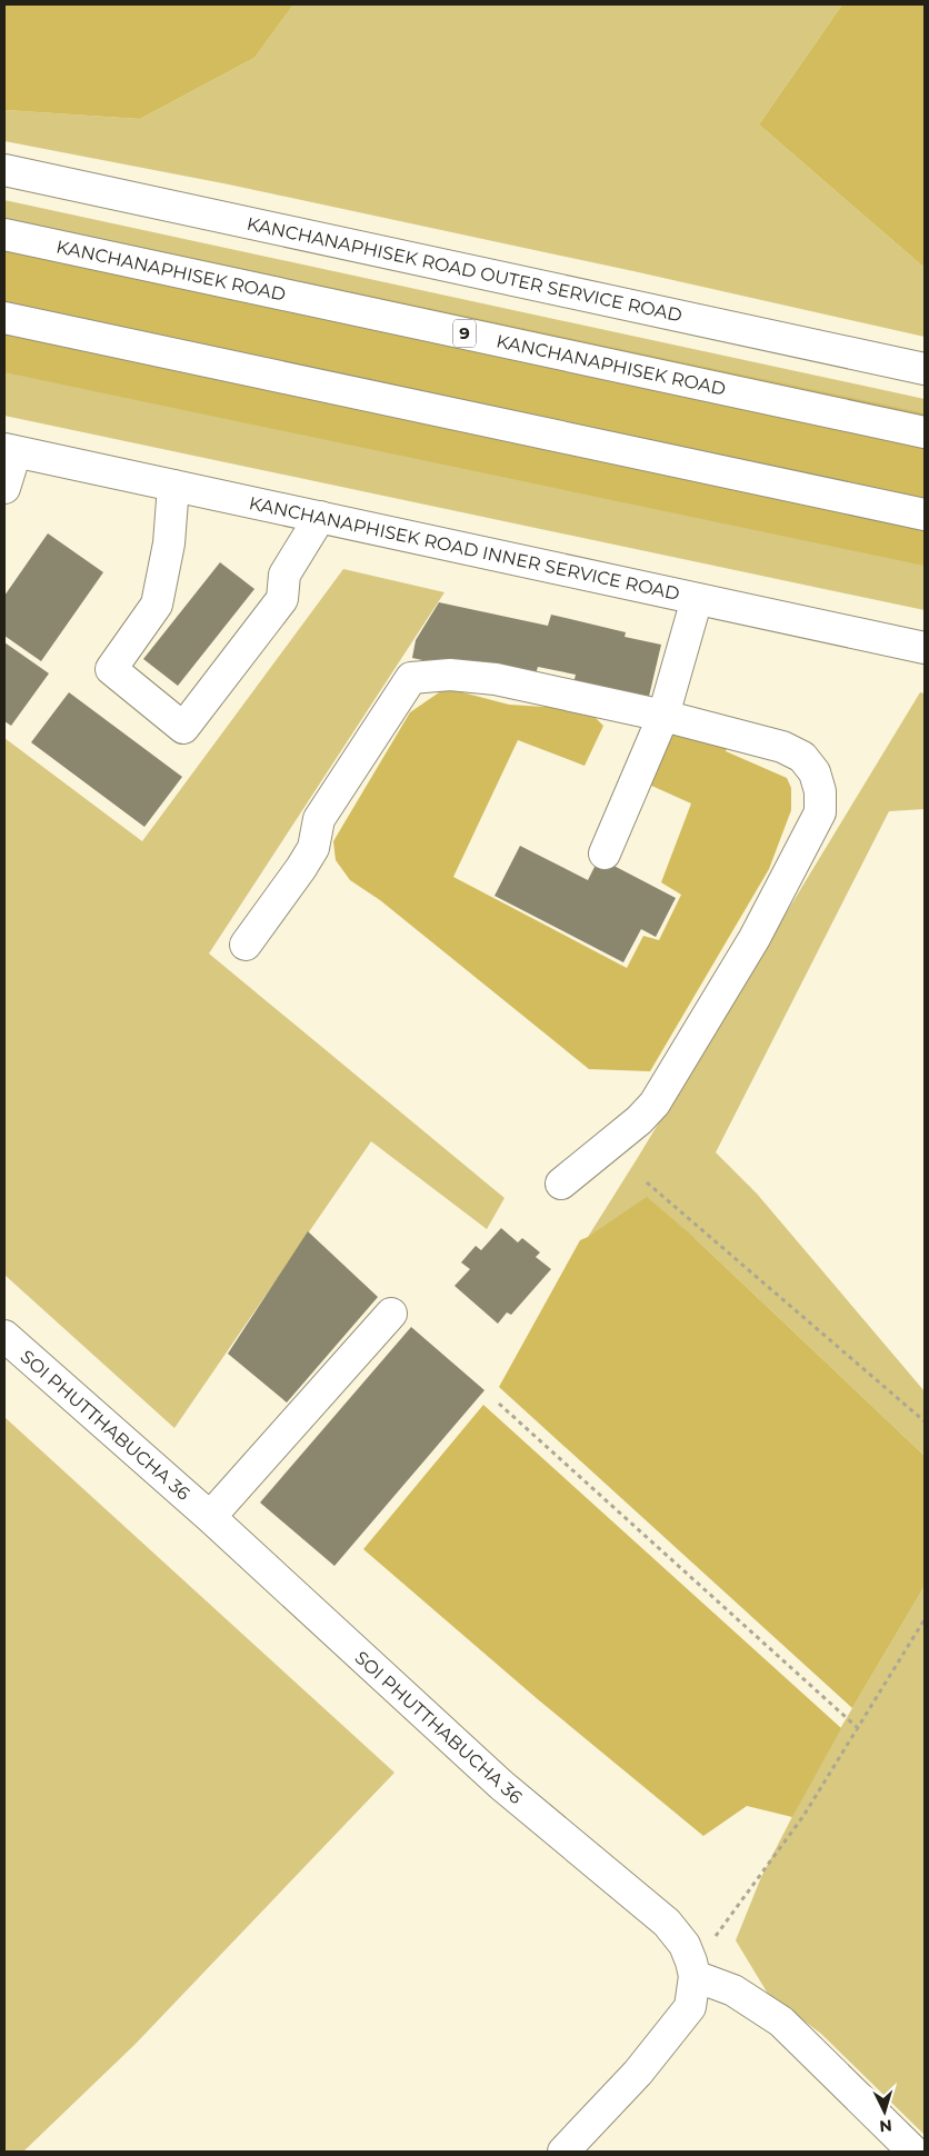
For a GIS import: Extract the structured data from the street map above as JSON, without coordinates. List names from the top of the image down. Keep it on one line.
{"streets":{"main road":["KANCHANAPHISEK ROAD OUTER SERVICE ROAD","KANCHANAPHISEK ROAD","9","KANCHANAPHISEK ROAD INNER SERVICE ROAD","SOI PHUTTHABUCHA 36"]},"north":"bottom"}
